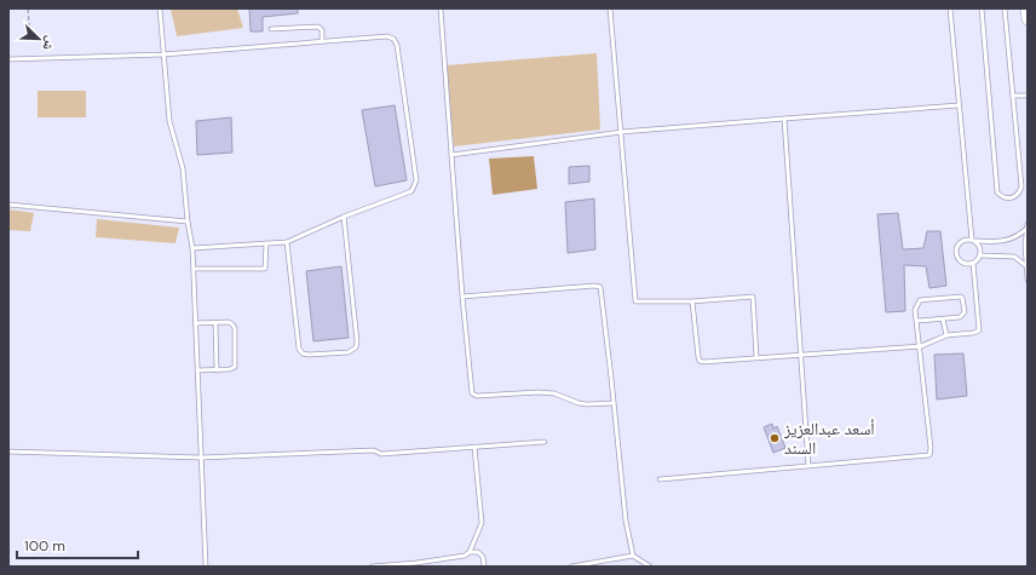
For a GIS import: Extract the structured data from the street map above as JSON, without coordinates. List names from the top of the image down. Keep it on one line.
{"places":["أسعد عبدالعزيز السند"],"scale_bar":"100 m","north":"bottom right"}
